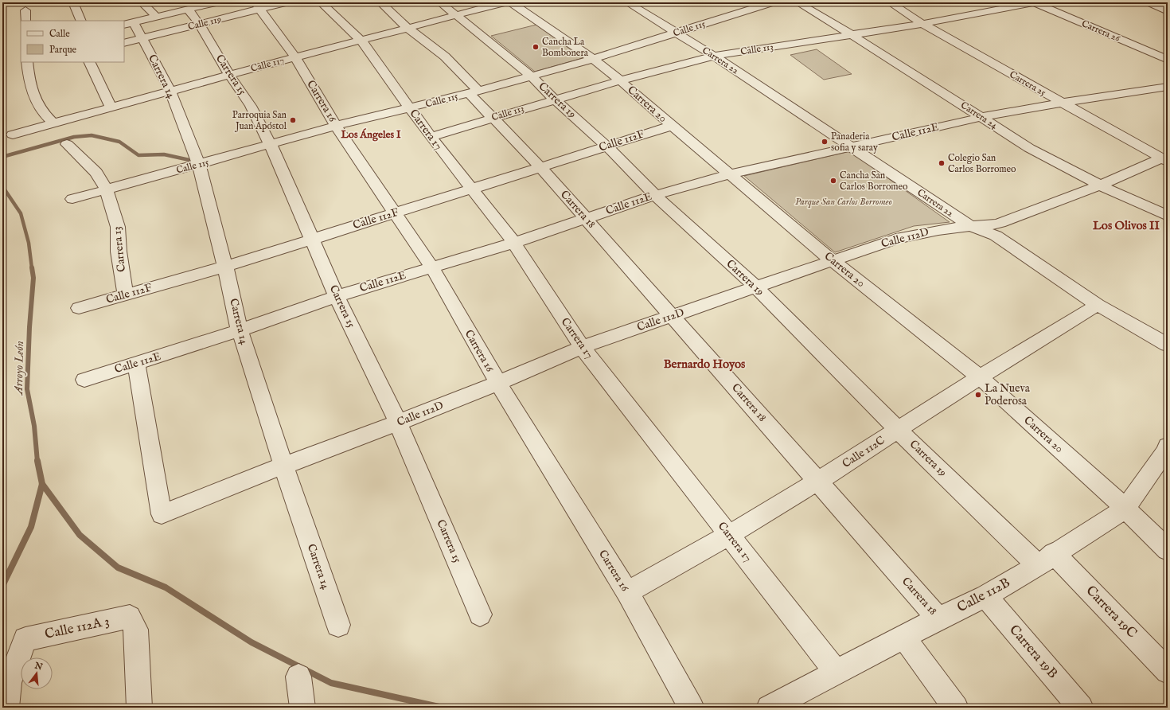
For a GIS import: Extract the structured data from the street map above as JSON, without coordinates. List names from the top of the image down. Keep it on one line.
{"streets":{"street":["Calle 119","Calle 115","Carrera 26","Calle 113","Carrera 22","Calle 117","Carrera 15","Carrera 14","Carrera 25","Carrera 19","Carrera 16","Carrera 20","Carrera 24","Carrera 17","Calle 112E","Calle 112F","Carrera 18","Calle 112D","Carrera 13","Calle 112C","Calle 112B","Carrera 19C","Calle 112A 3","Carrera 19B"]},"crossings":[["Calle 119","Carrera 15"],["Calle 119","Carrera 14"],["Calle 119","Carrera 16"],["Calle 115","Carrera 22"],["Calle 115","Carrera 15"],["Calle 115","Carrera 14"],["Calle 115","Carrera 19"],["Calle 115","Carrera 16"],["Calle 115","Carrera 20"],["Calle 115","Carrera 17"],["Calle 115","Carrera 18"],["Calle 115","Carrera 13"],["Carrera 26","Calle 113"],["Calle 113","Carrera 22"],["Calle 113","Carrera 25"],["Calle 113","Carrera 19"],["Calle 113","Carrera 20"],["Calle 113","Carrera 24"],["Calle 113","Carrera 17"],["Calle 113","Carrera 18"],["Carrera 22","Calle 112E"],["Carrera 22","Calle 112D"],["Carrera 22","Calle 112C"],["Calle 117","Carrera 15"],["Calle 117","Carrera 14"],["Calle 117","Carrera 19"],["Calle 117","Carrera 16"],["Calle 117","Carrera 17"],["Carrera 15","Calle 112E"],["Carrera 15","Calle 112F"],["Carrera 15","Calle 112D"],["Carrera 14","Calle 112E"],["Carrera 14","Calle 112F"],["Carrera 14","Calle 112D"],["Carrera 25","Calle 112E"],["Carrera 25","Calle 112D"],["Carrera 19","Calle 112E"],["Carrera 19","Calle 112F"],["Carrera 19","Calle 112D"],["Carrera 19","Calle 112C"],["Carrera 19","Calle 112B"],["Carrera 19","Carrera 19C"],["Carrera 16","Calle 112E"],["Carrera 16","Calle 112F"],["Carrera 16","Calle 112D"],["Carrera 16","Calle 112C"],["Carrera 20","Calle 112E"],["Carrera 20","Calle 112F"],["Carrera 20","Calle 112D"],["Carrera 20","Calle 112C"],["Carrera 20","Calle 112B"],["Carrera 24","Calle 112E"],["Carrera 24","Calle 112D"],["Carrera 17","Calle 112E"],["Carrera 17","Calle 112F"],["Carrera 17","Calle 112D"],["Carrera 17","Calle 112C"],["Carrera 17","Calle 112B"],["Calle 112E","Carrera 18"],["Calle 112E","Calle 112D"],["Calle 112F","Carrera 18"],["Calle 112F","Carrera 13"],["Carrera 18","Calle 112D"],["Carrera 18","Calle 112C"],["Carrera 18","Calle 112B"],["Calle 112B","Carrera 19C"],["Calle 112B","Carrera 19B"]],"districts":["Los Ángeles I","Los Olivos II","Bernardo Hoyos"],"water":["Arroyo León"],"parks":["Parque San Carlos Borromeo"],"places":["Cancha La Bombonera","Parroquia San Juan Apóstol","Panaderia sofia y saray","Colegio San Carlos Borromeo","Cancha San Carlos Borromeo","La Nueva Poderosa"],"legend":["Calle","Parque"],"north":"top"}
